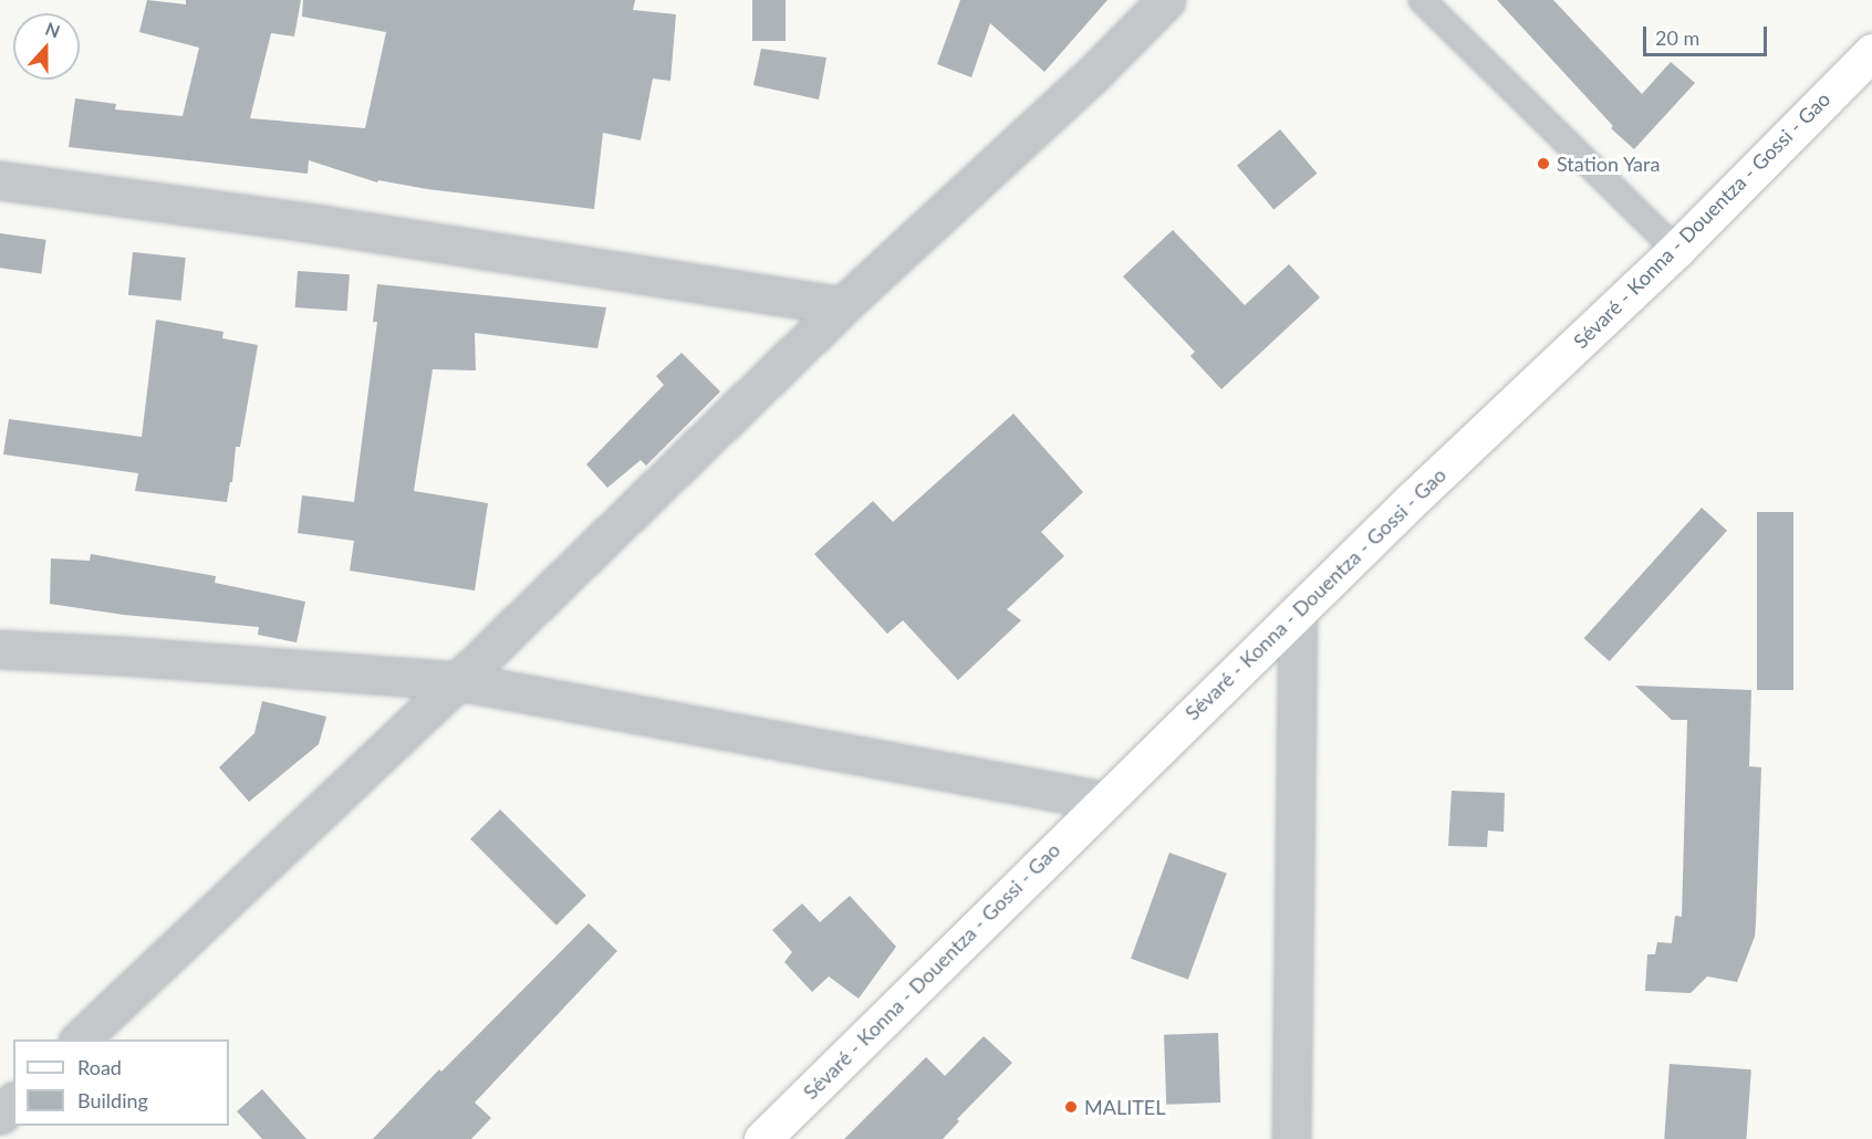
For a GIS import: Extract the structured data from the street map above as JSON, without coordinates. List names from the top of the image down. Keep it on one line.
{"streets":{"main road":["Sévaré - Konna - Douentza - Gossi - Gao"]},"places":["Station Yara","MALITEL"],"legend":["Road","Building"],"scale_bar":"20 m","north":"top"}
